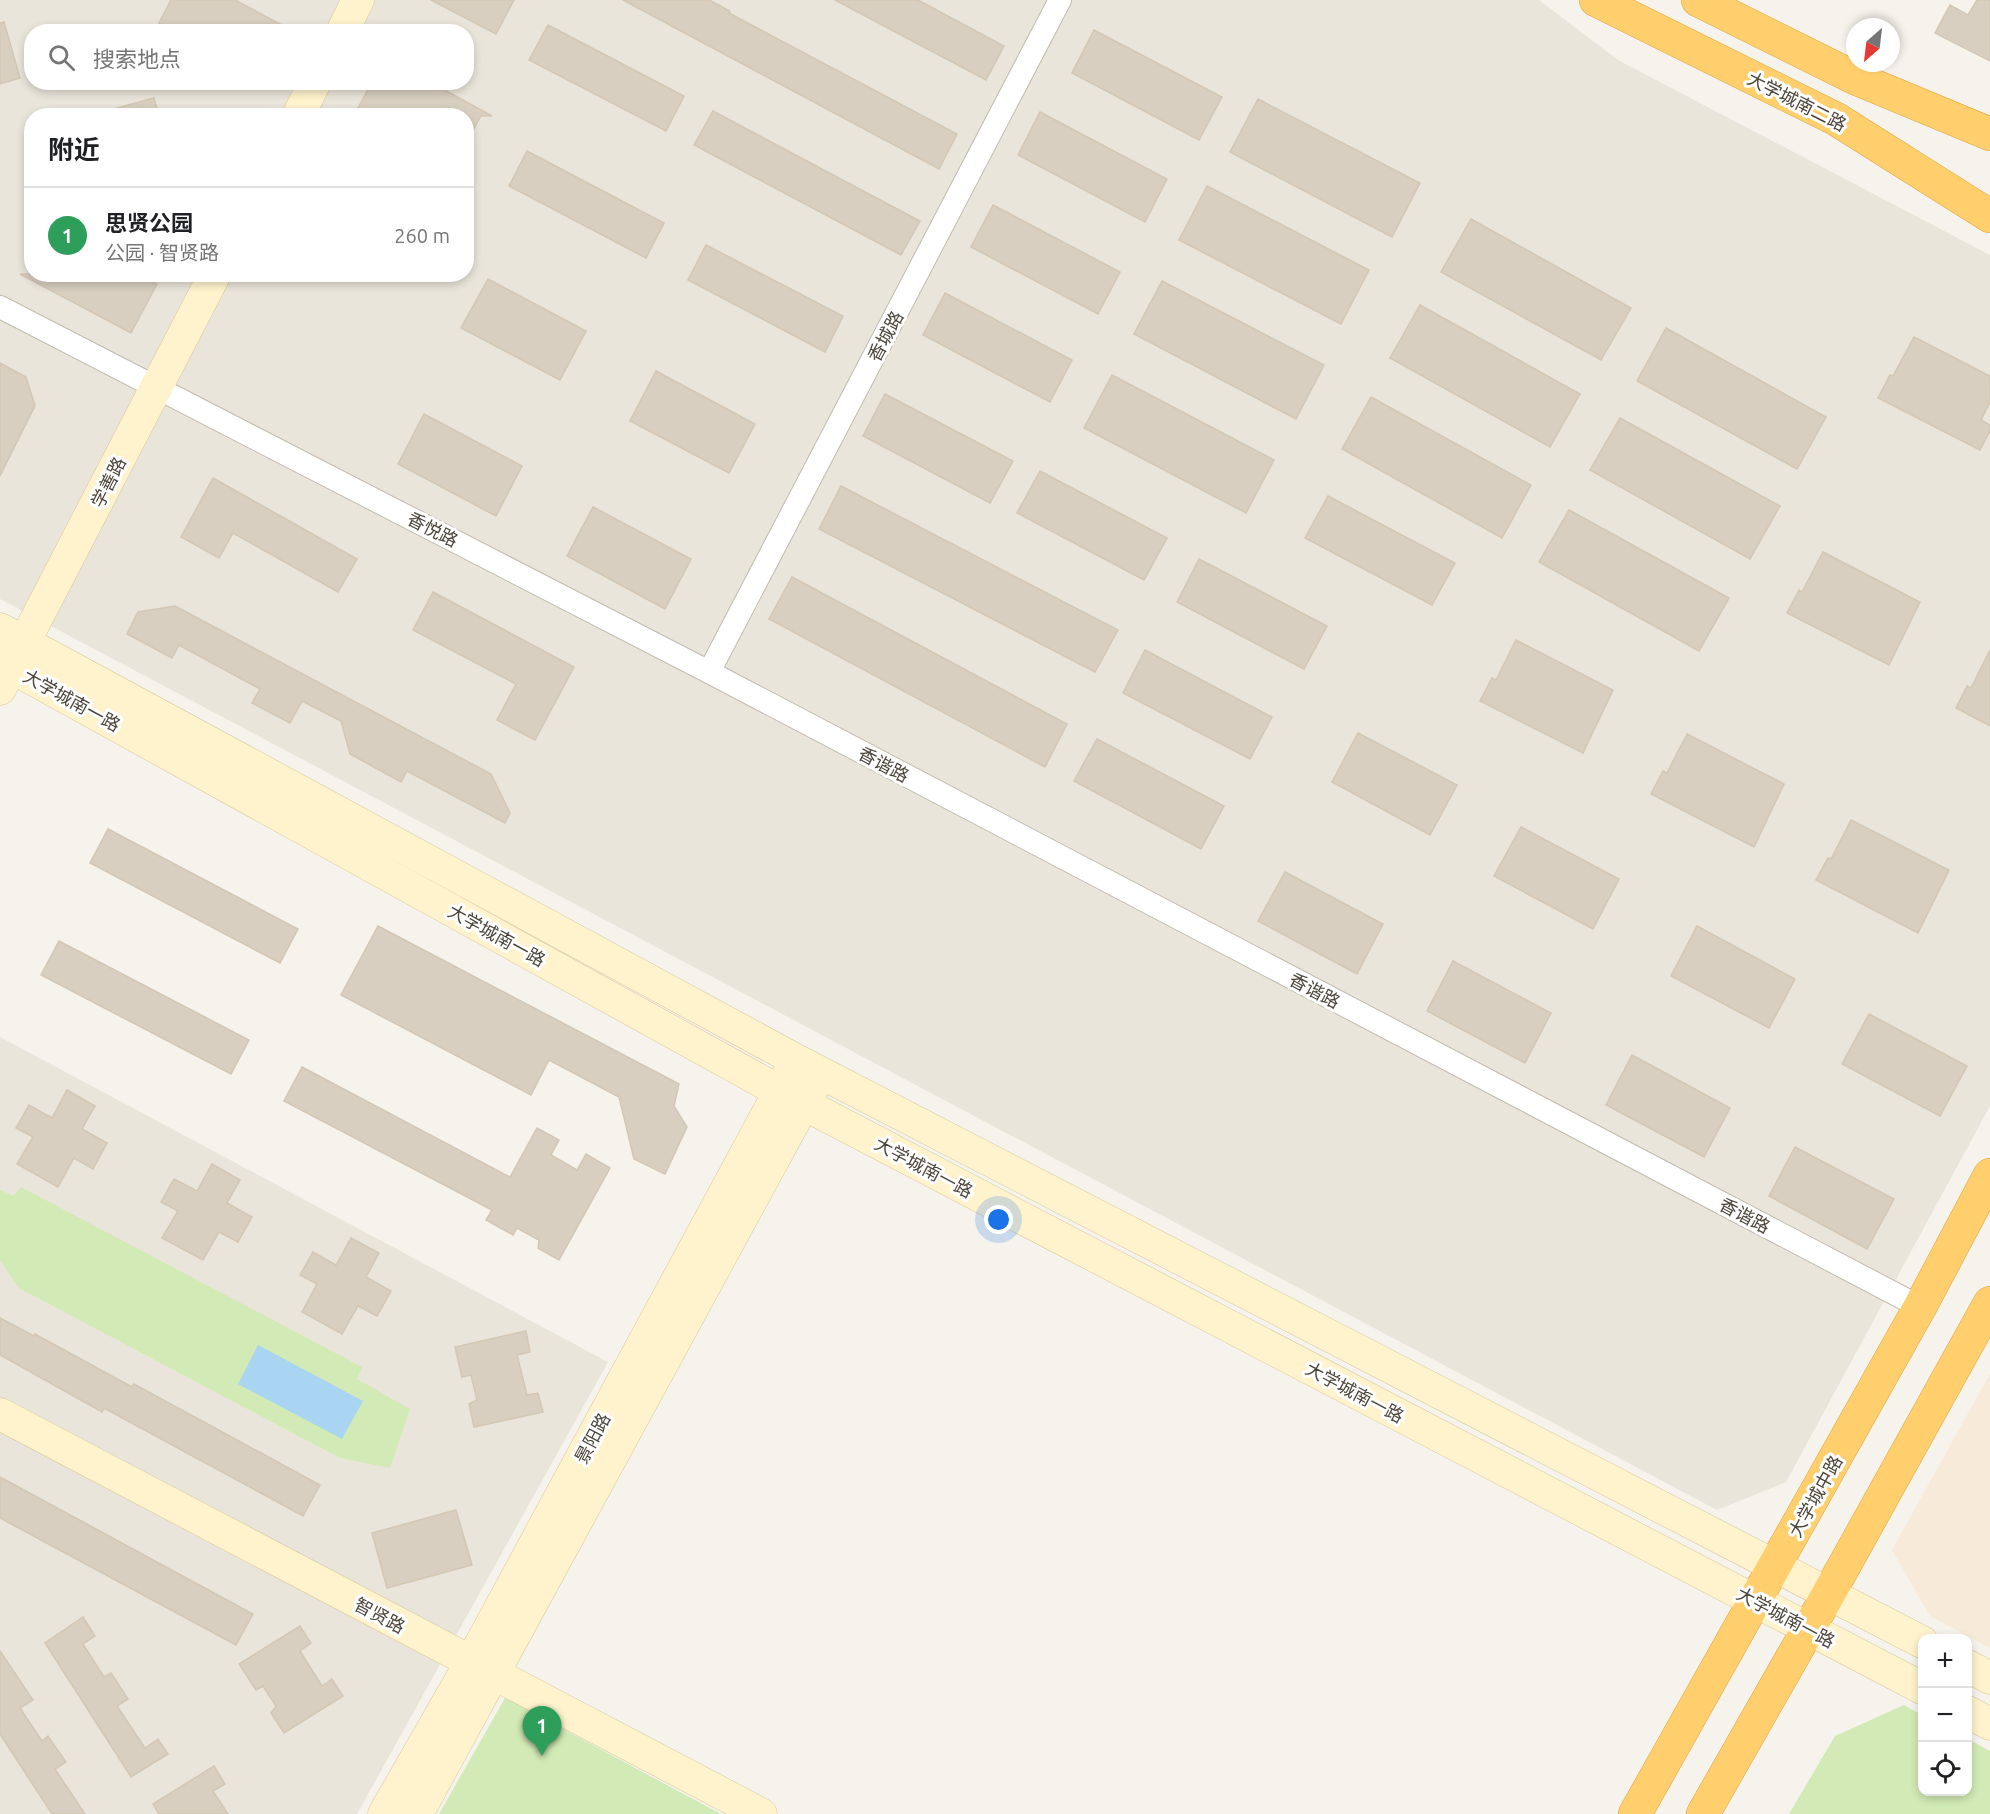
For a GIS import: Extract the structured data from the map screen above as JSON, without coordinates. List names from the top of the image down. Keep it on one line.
{"streets":{"highway":["大学城南二路","大学城中路"],"main road":["学善路","大学城南一路","景阳路","智贤路"],"street":["香城路","香悦路","香谐路"]},"crossings":[["香城路","香悦路"],["香城路","香谐路"],["学善路","香悦路"],["学善路","大学城南一路"],["香悦路","香谐路"],["大学城南一路","景阳路"],["大学城南一路","大学城中路"],["香谐路","大学城中路"],["景阳路","智贤路"]],"north":"bottom left","page":{"search":"搜索地点","heading":"附近","list":[{"mark":"1","name":"思贤公园","note":"公园 · 智贤路","value":"260 m"}],"map_buttons":["+","−"],"pins":"1"}}
